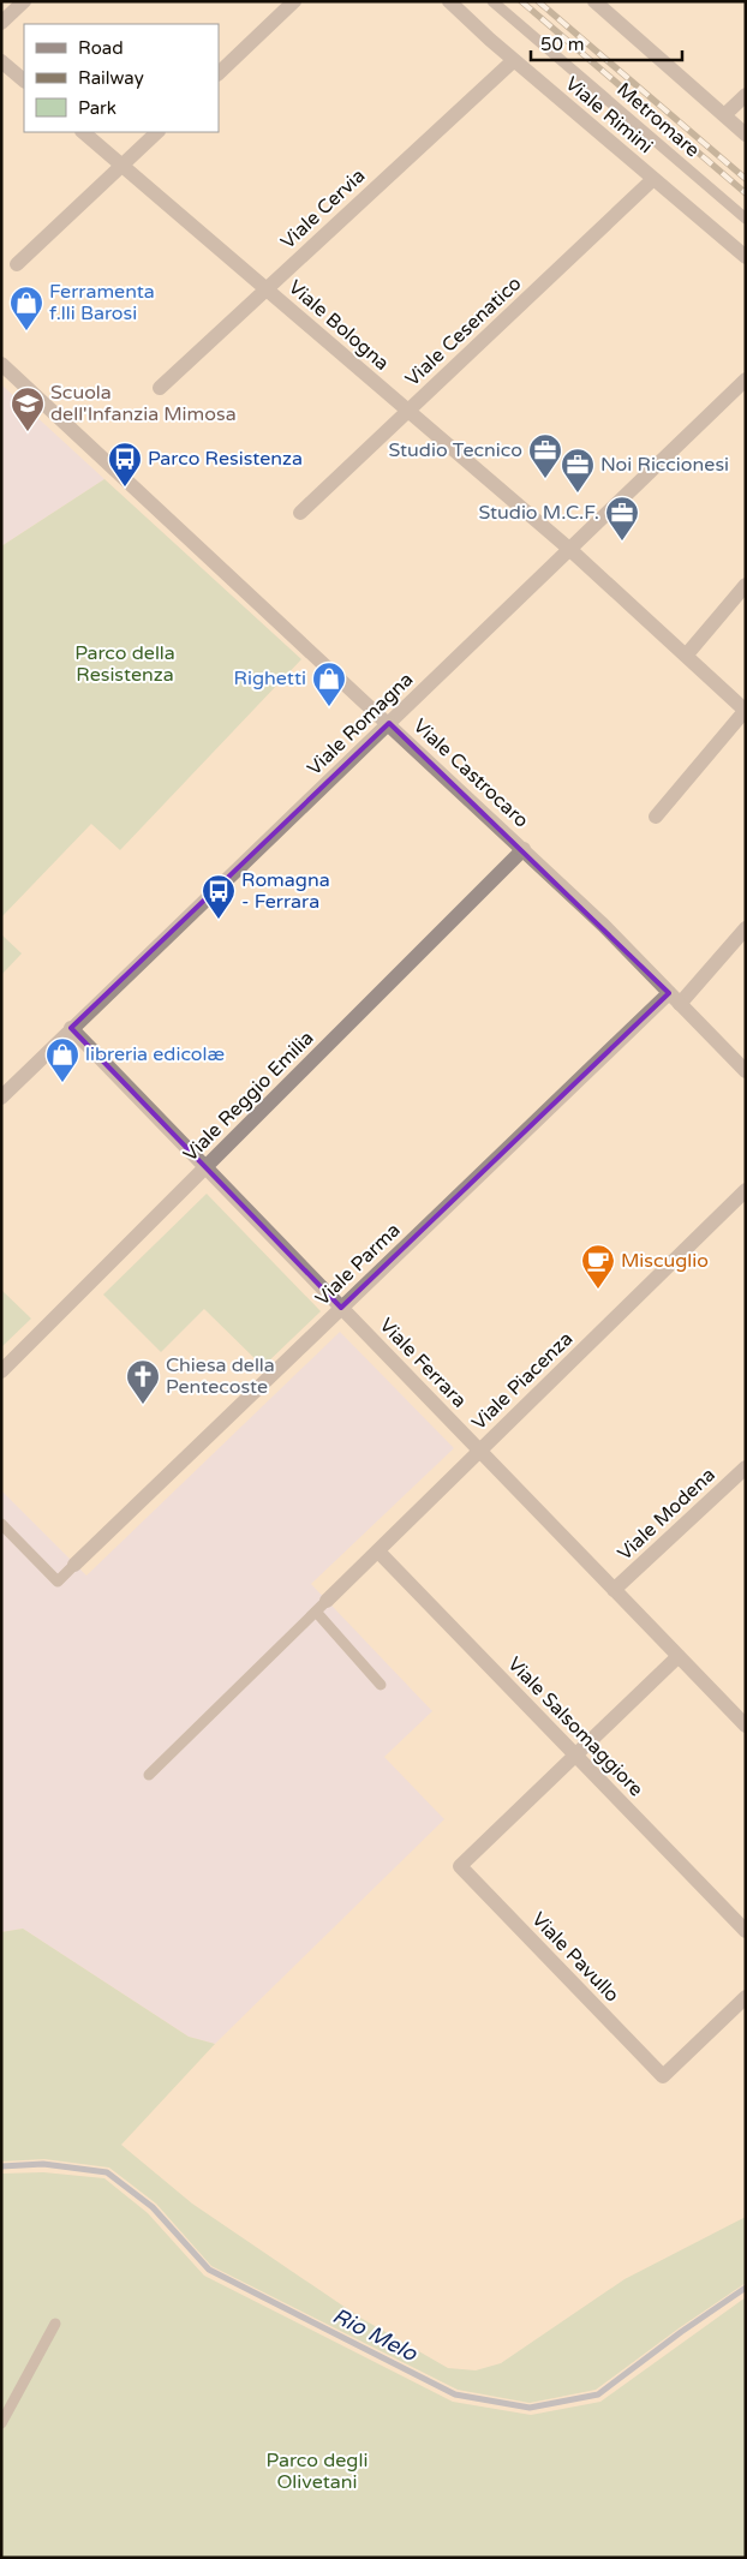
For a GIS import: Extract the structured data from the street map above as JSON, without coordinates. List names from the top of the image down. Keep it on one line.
{"streets":{"street":["Viale Rimini","Viale Cervia","Viale Bologna","Viale Cesenatico","Viale Romagna","Viale Castrocaro","Viale Reggio Emilia","Viale Parma","Viale Ferrara","Viale Piacenza","Viale Modena","Viale Salsomaggiore","Viale Pavullo"],"lane":["Metromare"]},"crossings":[["Viale Rimini","Viale Cervia"],["Viale Rimini","Viale Cesenatico"],["Viale Cervia","Viale Bologna"],["Viale Bologna","Viale Cesenatico"],["Viale Bologna","Viale Romagna"],["Viale Romagna","Viale Castrocaro"],["Viale Romagna","Viale Ferrara"],["Viale Castrocaro","Viale Reggio Emilia"],["Viale Castrocaro","Viale Parma"],["Viale Reggio Emilia","Viale Ferrara"],["Viale Parma","Viale Ferrara"],["Viale Ferrara","Viale Piacenza"],["Viale Ferrara","Viale Modena"],["Viale Piacenza","Viale Salsomaggiore"],["Viale Salsomaggiore","Viale Pavullo"]],"water":["Rio Melo"],"parks":["Parco della Resistenza","Parco degli Olivetani"],"places":{"shop":["Ferramenta f.lli Barosi","Righetti","libreria edicolæ"],"school or university":["Scuola dell'Infanzia Mimosa"],"office":["Studio Tecnico","Noi Riccionesi","Studio M.C.F."],"bus stop":["Parco Resistenza","Romagna - Ferrara"],"cafe":["Miscuglio"],"church":["Chiesa della Pentecoste"]},"legend":["Road","Railway","Park"],"scale_bar":"50 m"}
